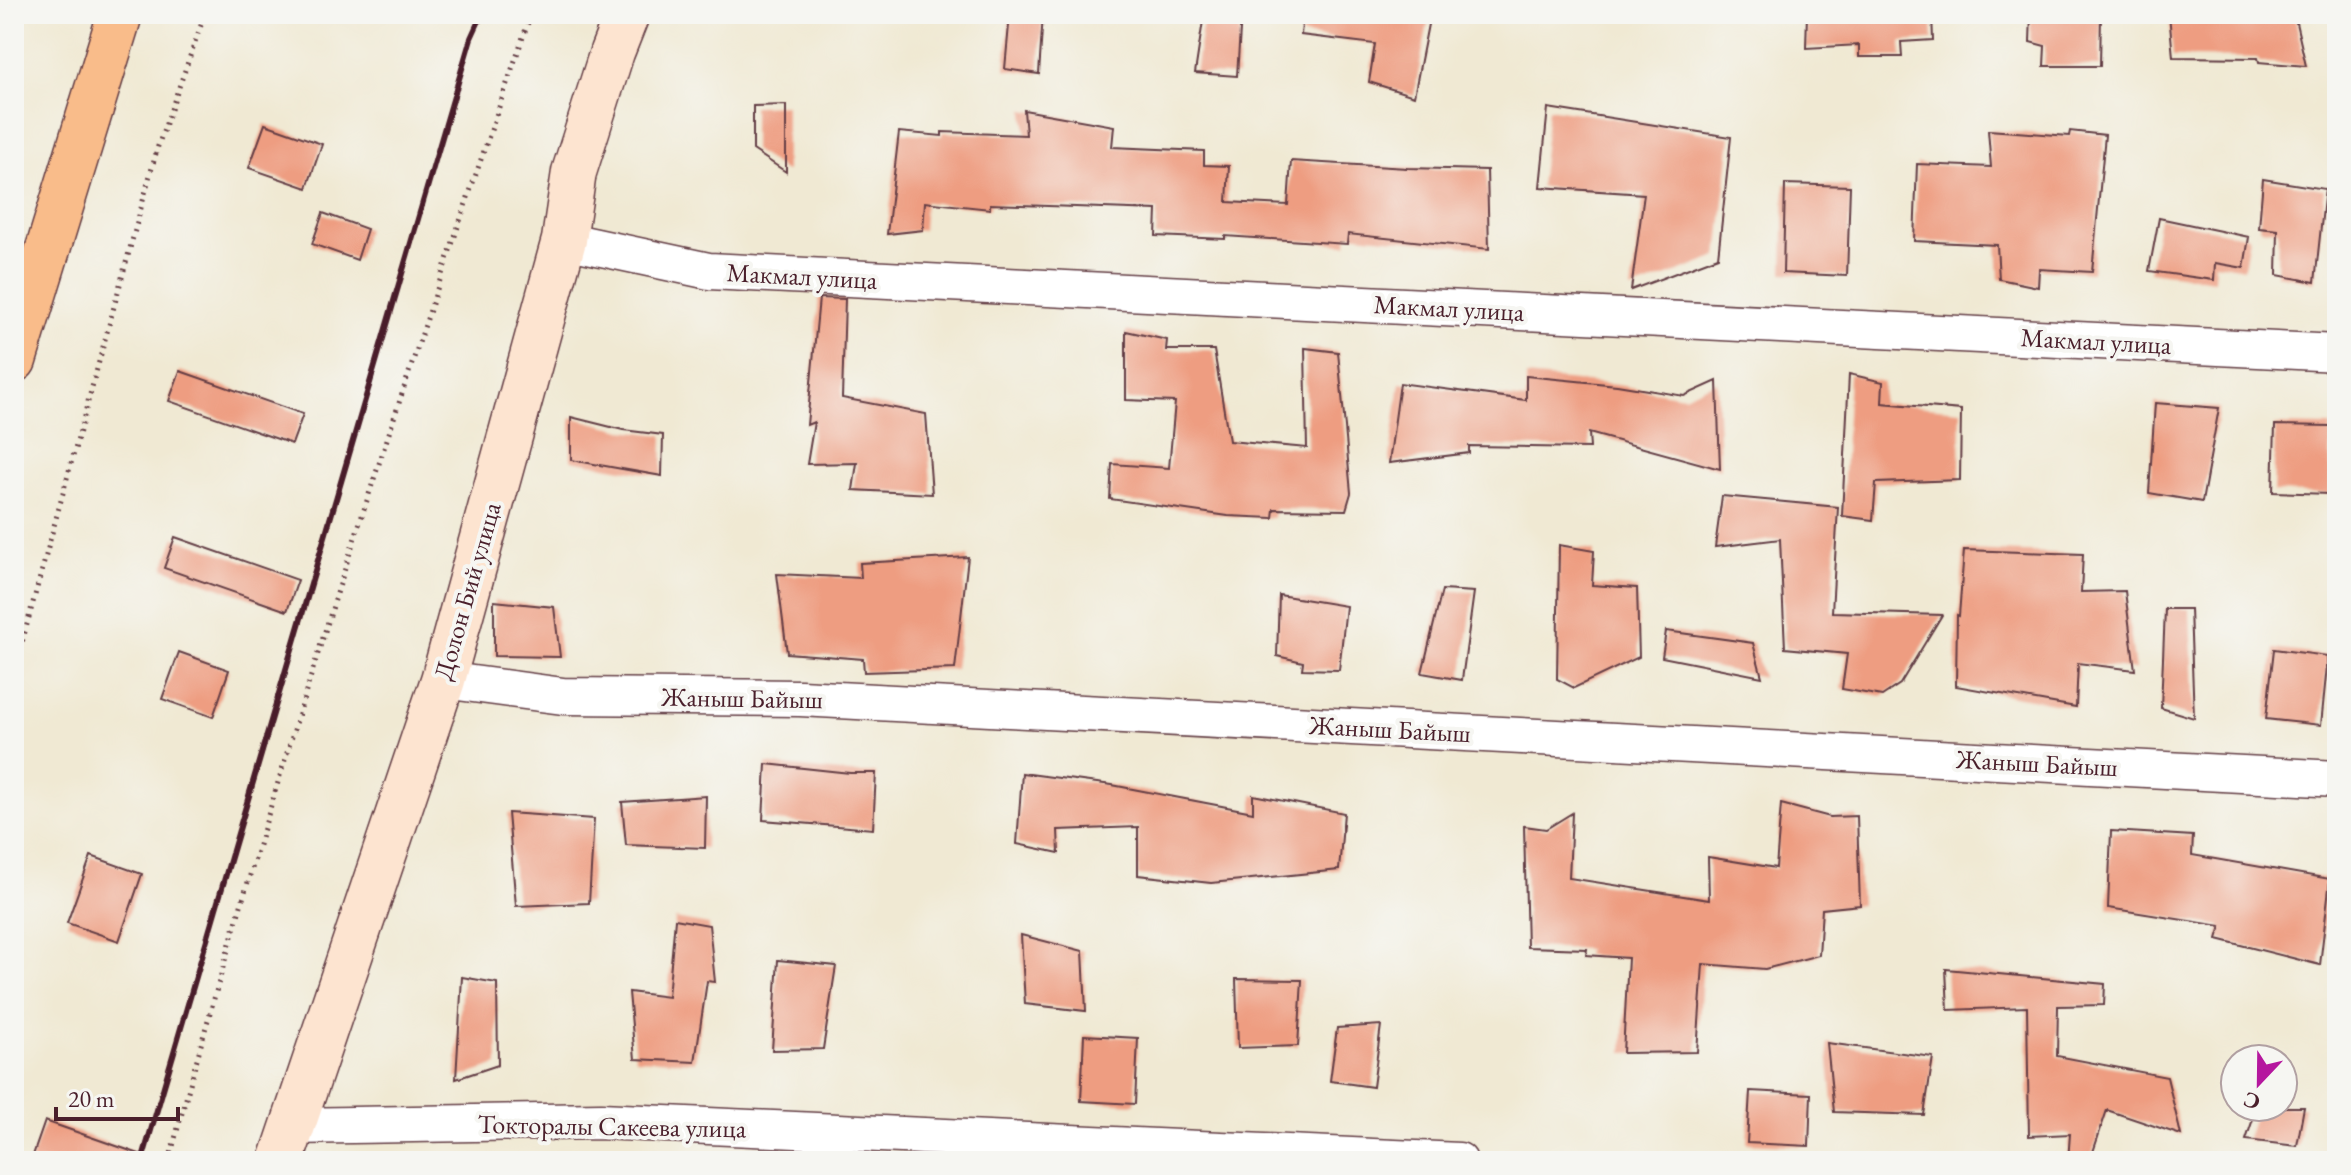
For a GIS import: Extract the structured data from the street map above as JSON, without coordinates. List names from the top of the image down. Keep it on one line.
{"streets":{"street":["Макмал улица","Долон Бий улица","Жаныш Байыш","Токторалы Сакеева улица"]},"crossings":[["Макмал улица","Долон Бий улица"],["Долон Бий улица","Жаныш Байыш"],["Долон Бий улица","Токторалы Сакеева улица"]],"scale_bar":"20 m","north":"bottom"}
